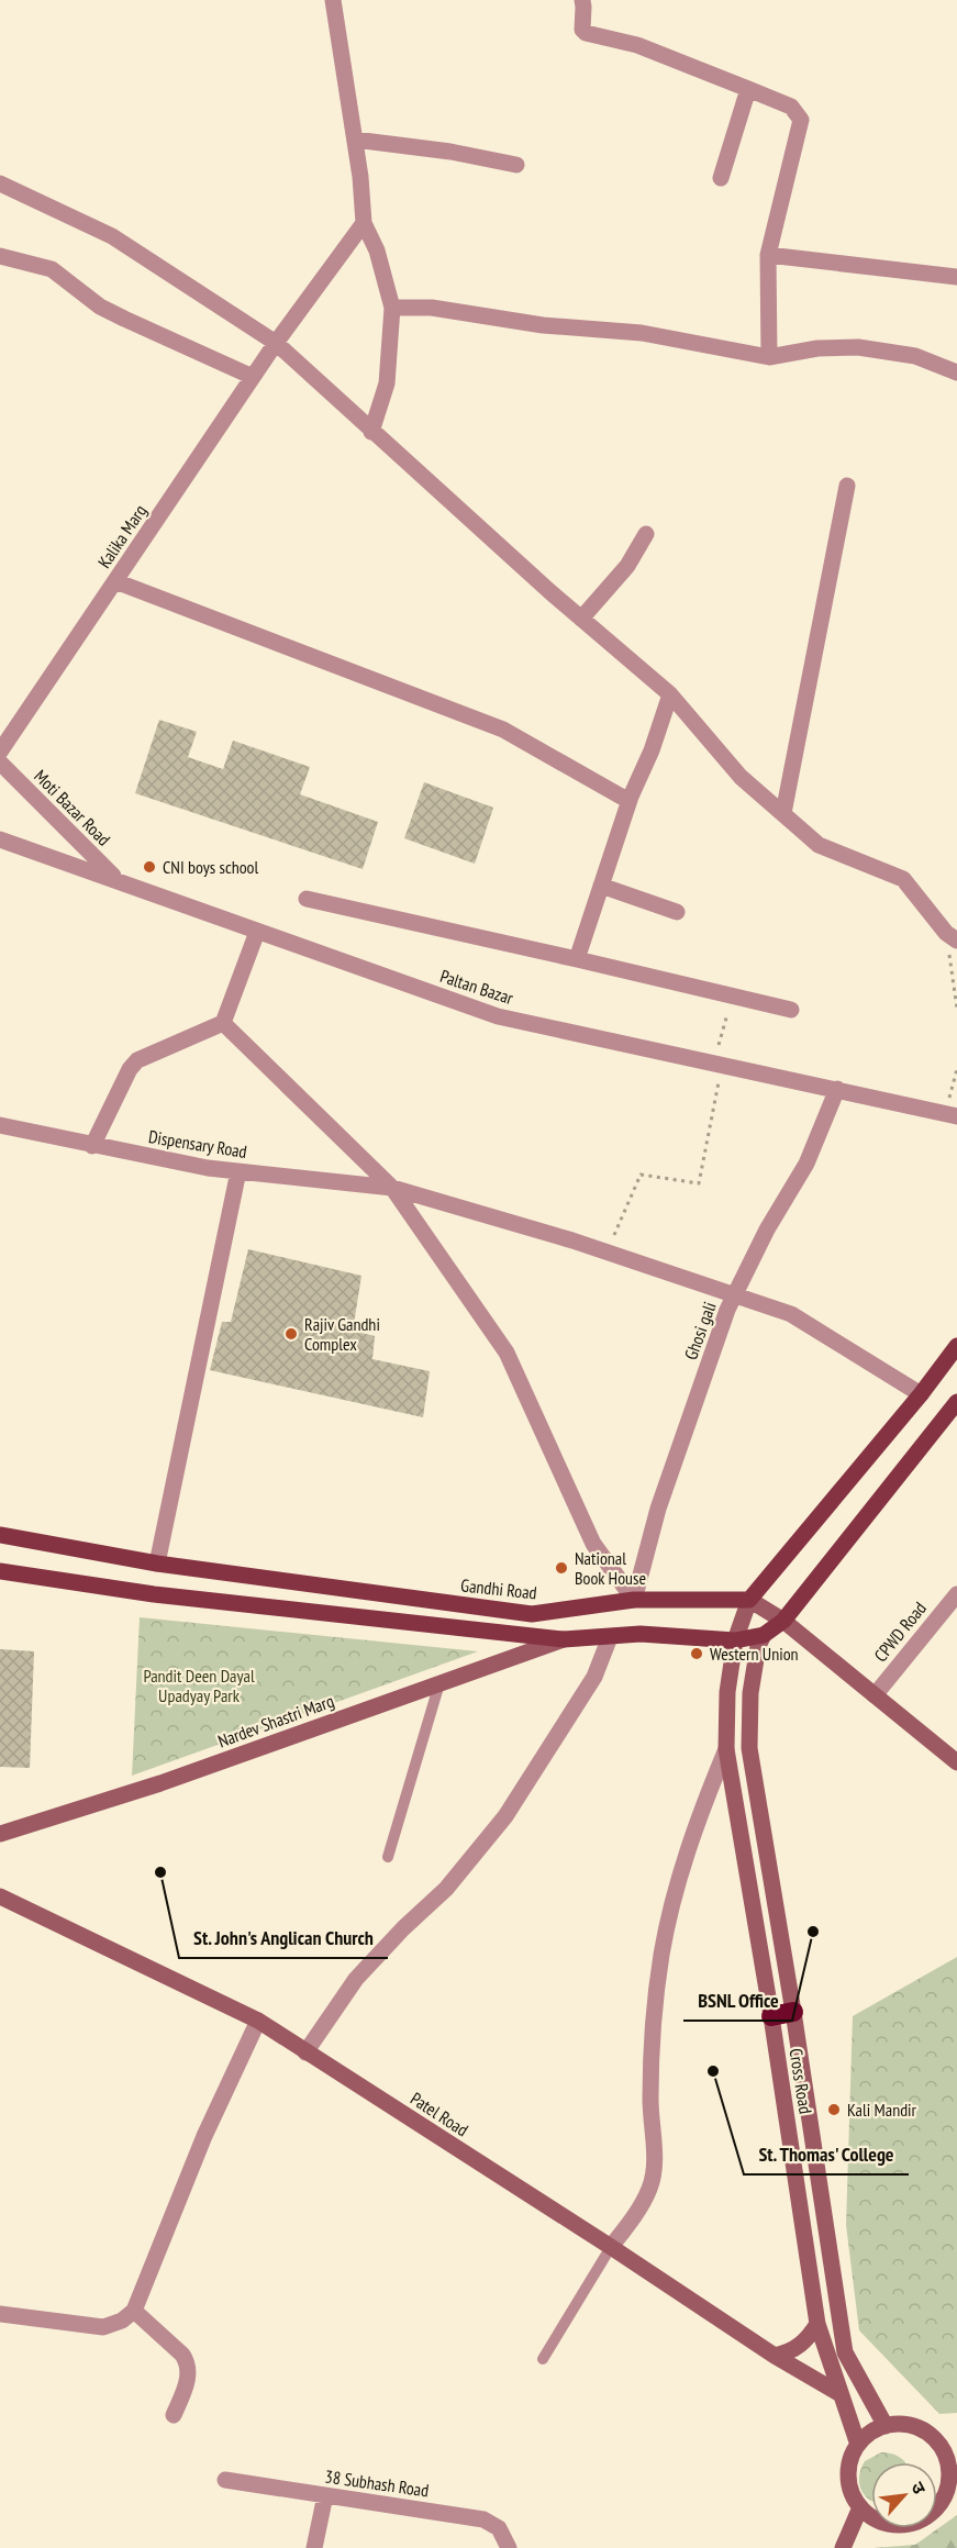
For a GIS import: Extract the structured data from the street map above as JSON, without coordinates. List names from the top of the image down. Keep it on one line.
{"streets":{"main road":["Gandhi Road"],"street":["Kalika Marg","Moti Bazar Road","Paltan Bazar","Dispensary Road","Ghosi gali","CPWD Road","Nardev Shastri Marg","Cross Road","Patel Road","38 Subhash Road"]},"crossings":[["Moti Bazar Road","Paltan Bazar"],["Paltan Bazar","Ghosi gali"],["Dispensary Road","Ghosi gali"],["Ghosi gali","Gandhi Road"],["Gandhi Road","Cross Road"],["Cross Road","Patel Road"]],"parks":["Pandit Deen Dayal Upadyay Park"],"places":["CNI boys school","Rajiv Gandhi Complex","National Book House","Western Union","St. John's Anglican Church","BSNL Office","St. Thomas' College","Kali Mandir"],"north":"top right"}
